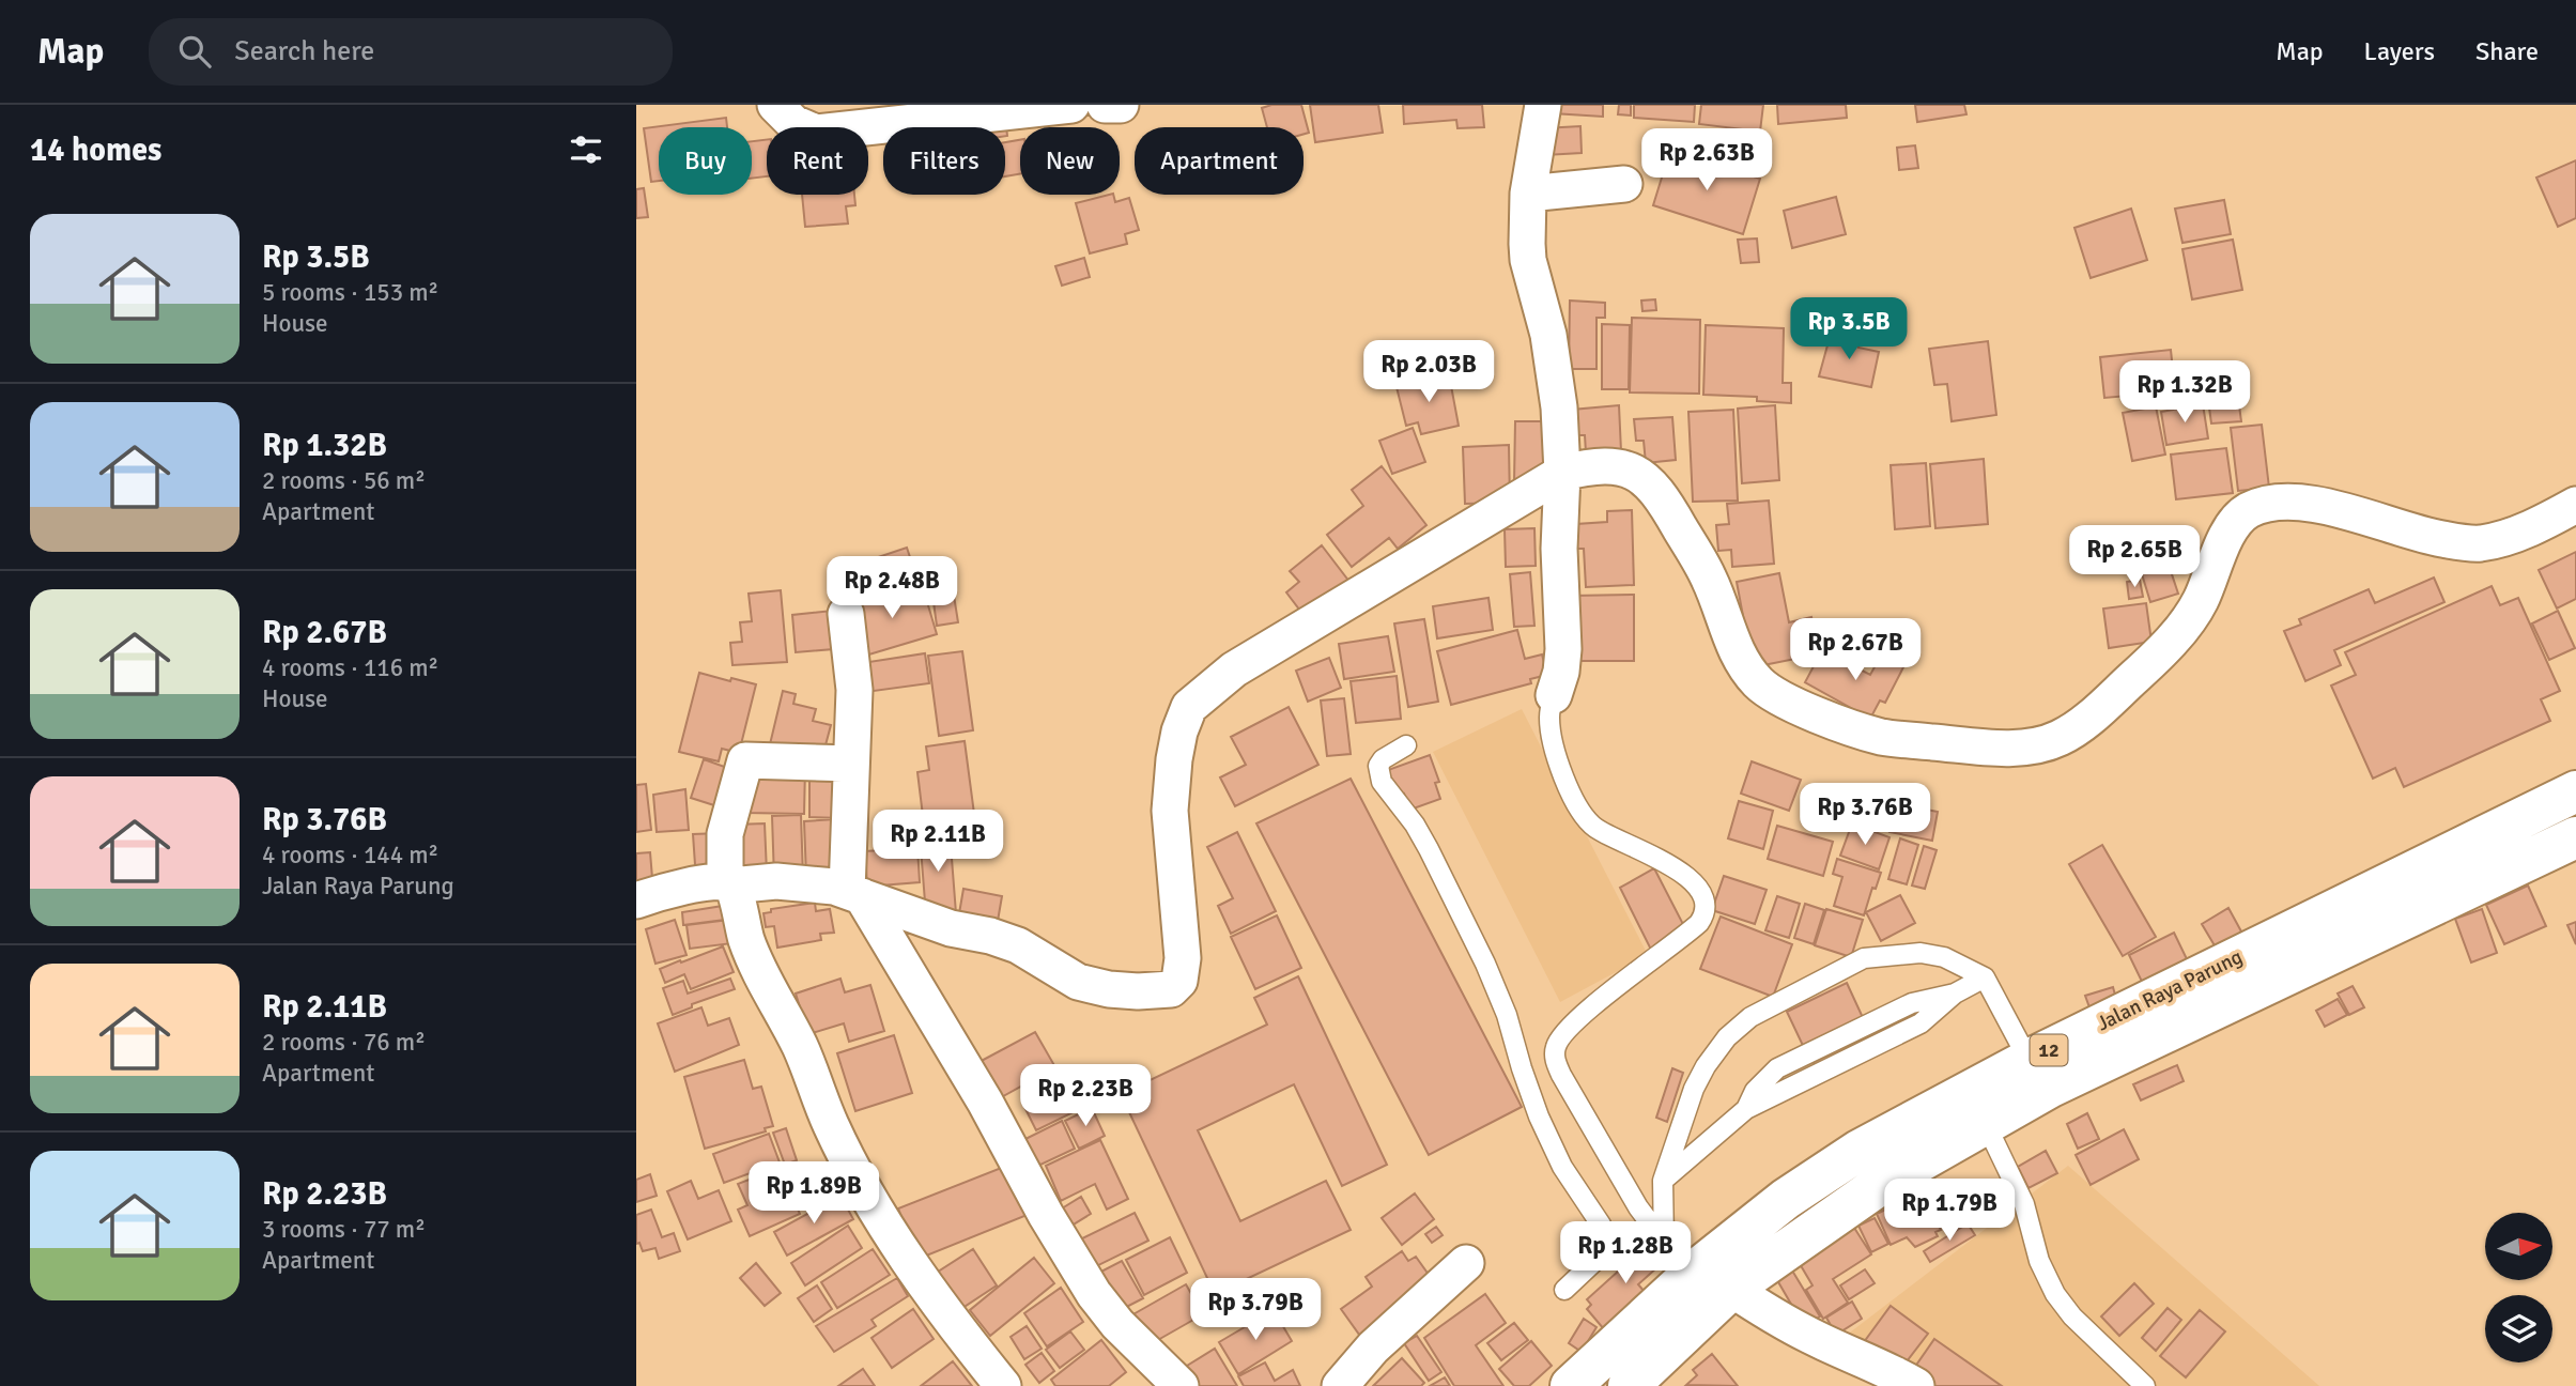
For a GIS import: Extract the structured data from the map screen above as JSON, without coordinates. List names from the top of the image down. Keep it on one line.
{"streets":{"highway":["Jalan Raya Parung","12"]},"north":"right","page":{"header":"Map","search":"Search here","nav":["Map","Layers","Share"],"heading":"14 homes","chip":["Buy","Rent","Filters","New","Apartment"],"price":["Rp 2.63B","Rp 3.5B","Rp 2.03B","Rp 1.32B","Rp 2.65B","Rp 2.48B","Rp 2.67B","Rp 3.76B","Rp 2.11B","Rp 2.23B","Rp 1.89B","Rp 1.79B","Rp 1.28B","Rp 3.79B"],"list":[{"name":"Rp 3.5B","note":"5 rooms · 153 m² · House"},{"name":"Rp 1.32B","note":"2 rooms · 56 m² · Apartment"},{"name":"Rp 2.67B","note":"4 rooms · 116 m² · House"},{"name":"Rp 3.76B","note":"4 rooms · 144 m² · Jalan Raya Parung"},{"name":"Rp 2.11B","note":"2 rooms · 76 m² · Apartment"},{"name":"Rp 2.23B","note":"3 rooms · 77 m² · Apartment"}]}}
